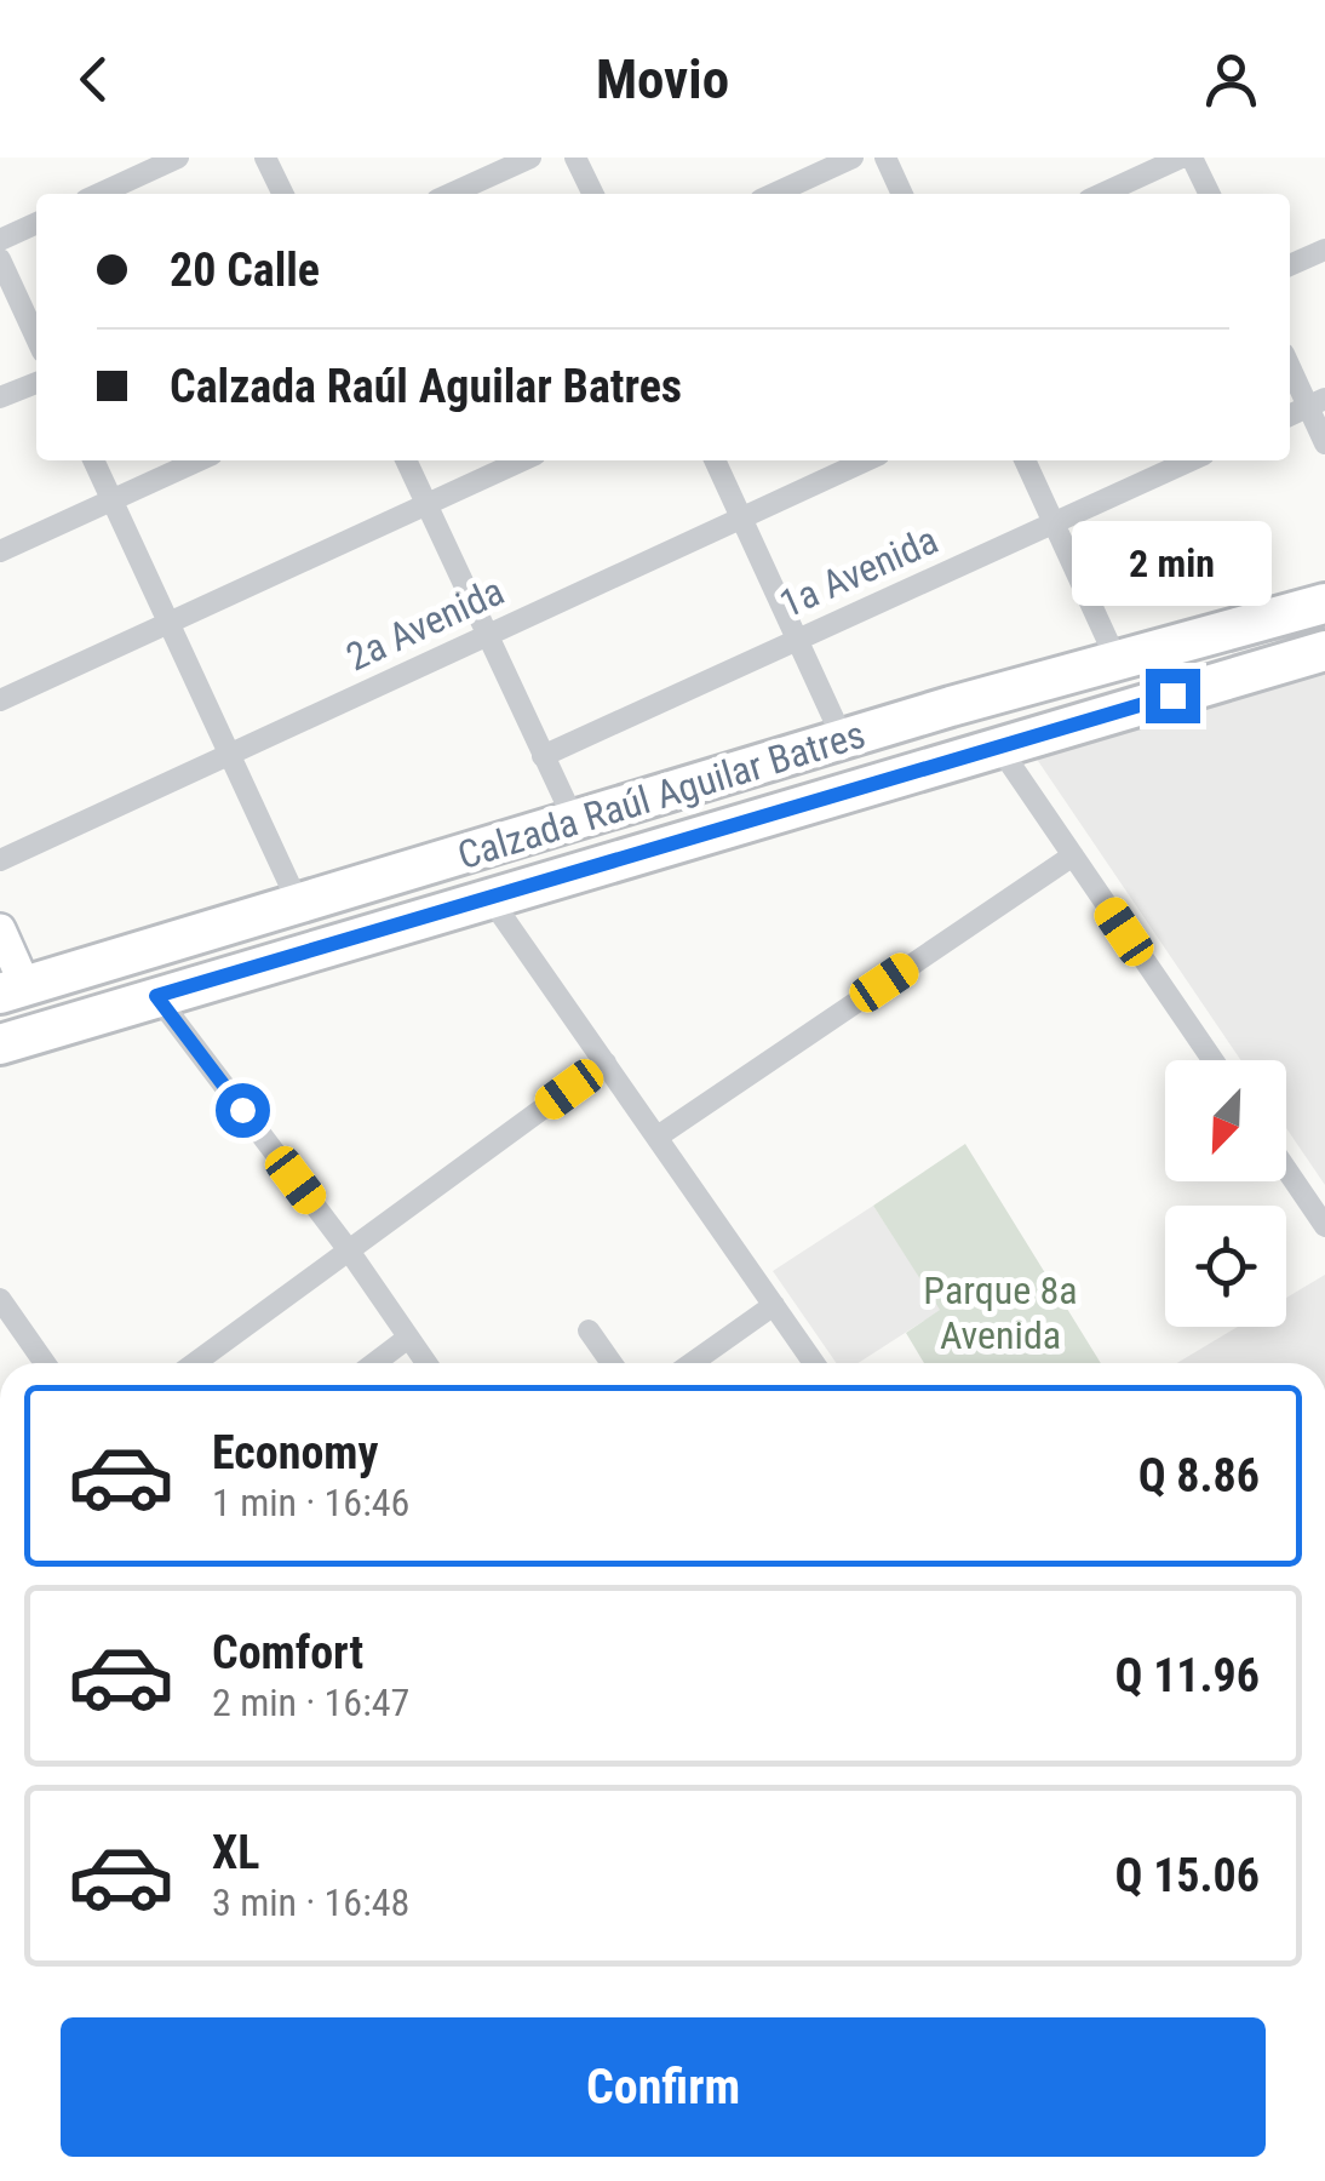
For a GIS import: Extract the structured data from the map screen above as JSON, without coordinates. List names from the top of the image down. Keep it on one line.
{"streets":{"highway":["Calzada Raúl Aguilar Batres"],"street":["1a Avenida","2a Avenida"]},"parks":["Parque 8a Avenida"],"north":"bottom left","page":{"header":"Movio","banner":["20 Calle","Calzada Raúl Aguilar Batres"],"bubble":"2 min","list":[{"name":"Economy","note":"1 min · 16:46","value":"Q 8.86"},{"name":"Comfort","note":"2 min · 16:47","value":"Q 11.96"},{"name":"XL","note":"3 min · 16:48","value":"Q 15.06"}],"buttons":"Confirm"}}
